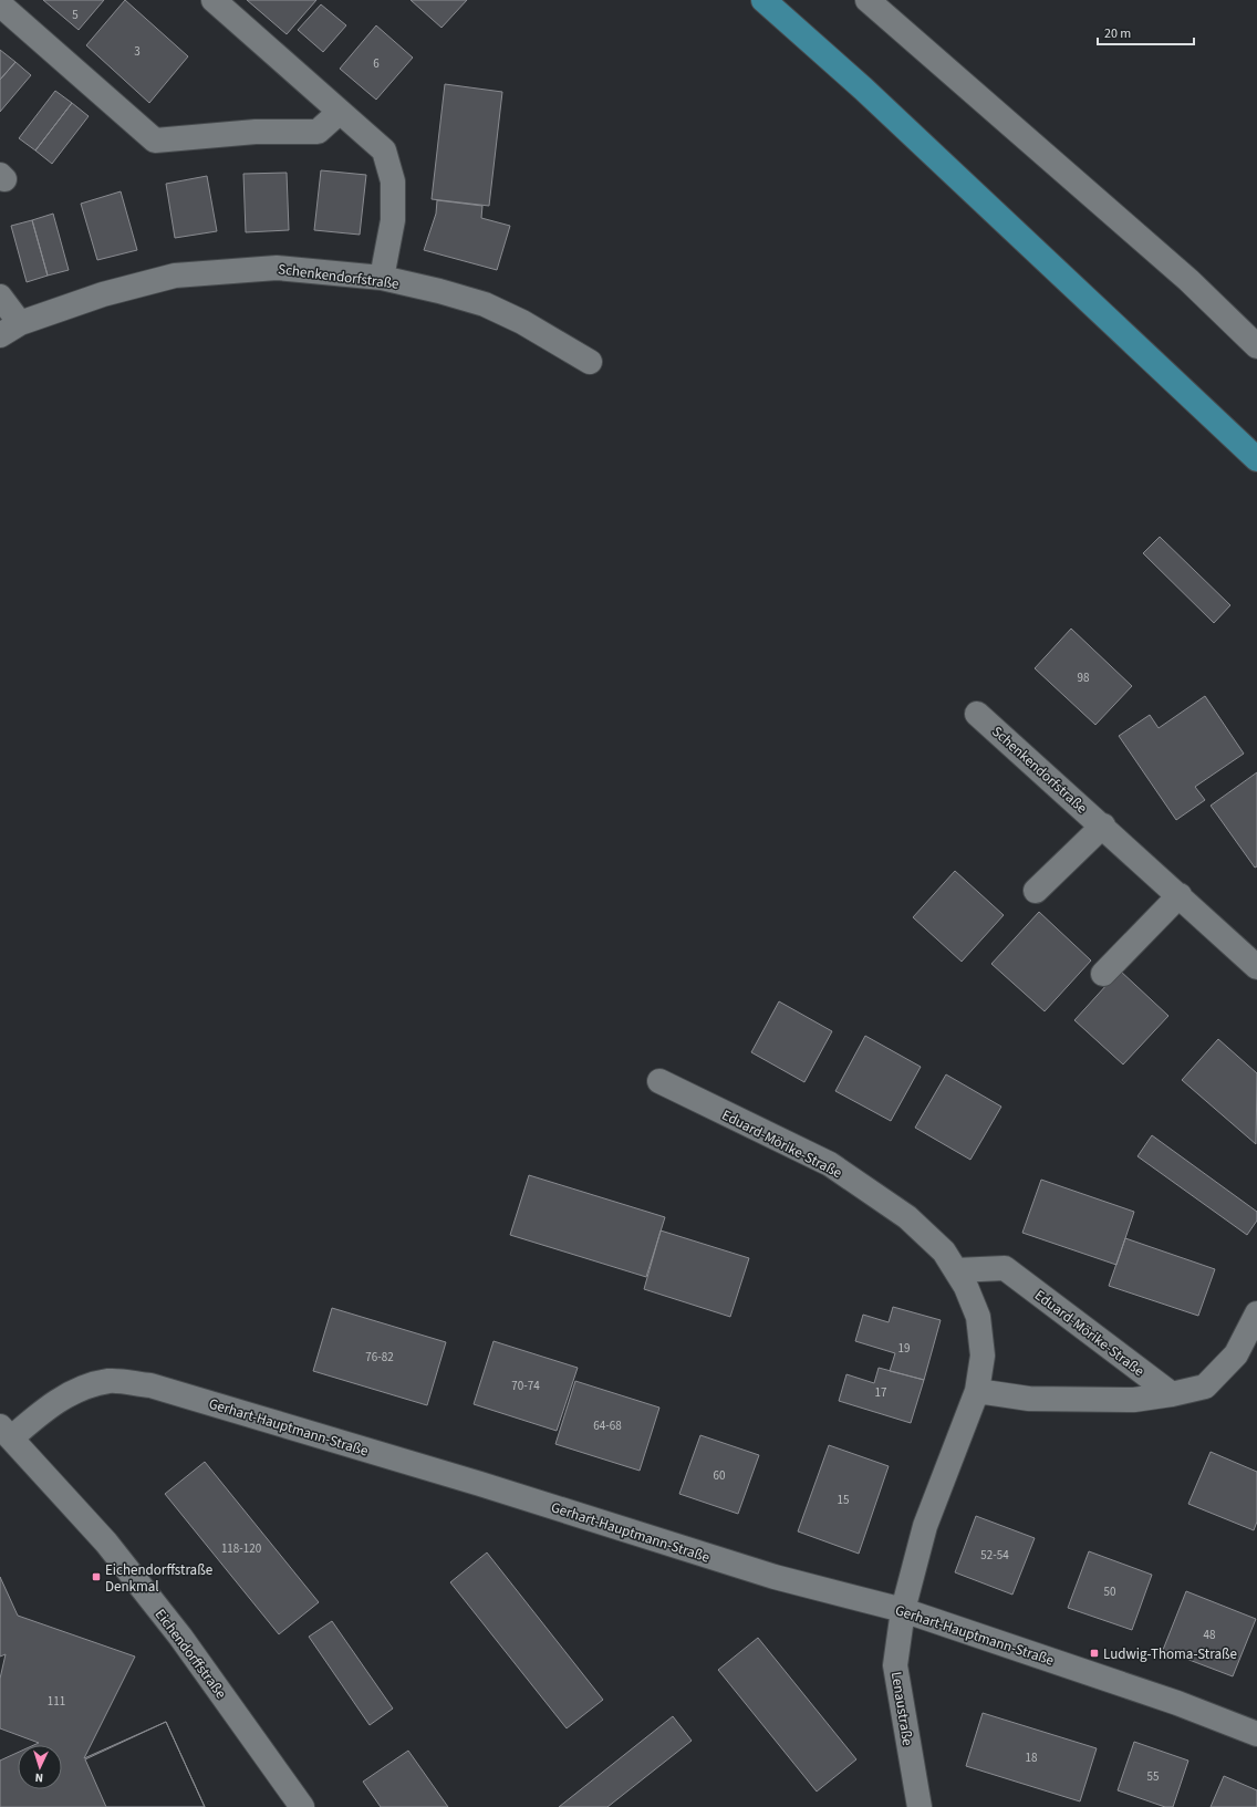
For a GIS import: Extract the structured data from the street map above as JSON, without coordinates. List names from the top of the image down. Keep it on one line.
{"streets":{"street":["Schenkendorfstraße","Eduard-Mörike-Straße","Gerhart-Hauptmann-Straße","Eichendorffstraße","Lenaustraße"]},"crossings":[["Eduard-Mörike-Straße","Gerhart-Hauptmann-Straße"],["Eduard-Mörike-Straße","Lenaustraße"],["Gerhart-Hauptmann-Straße","Eichendorffstraße"],["Gerhart-Hauptmann-Straße","Lenaustraße"]],"places":{"transit":["Eichendorffstraße Denkmal","Ludwig-Thoma-Straße"]},"house_numbers":["5","3","6","98","19","76-82","70-74","17","64-68","60","15","118-120","52-54","50","48","111","18","55"],"scale_bar":"20 m","north":"bottom"}
